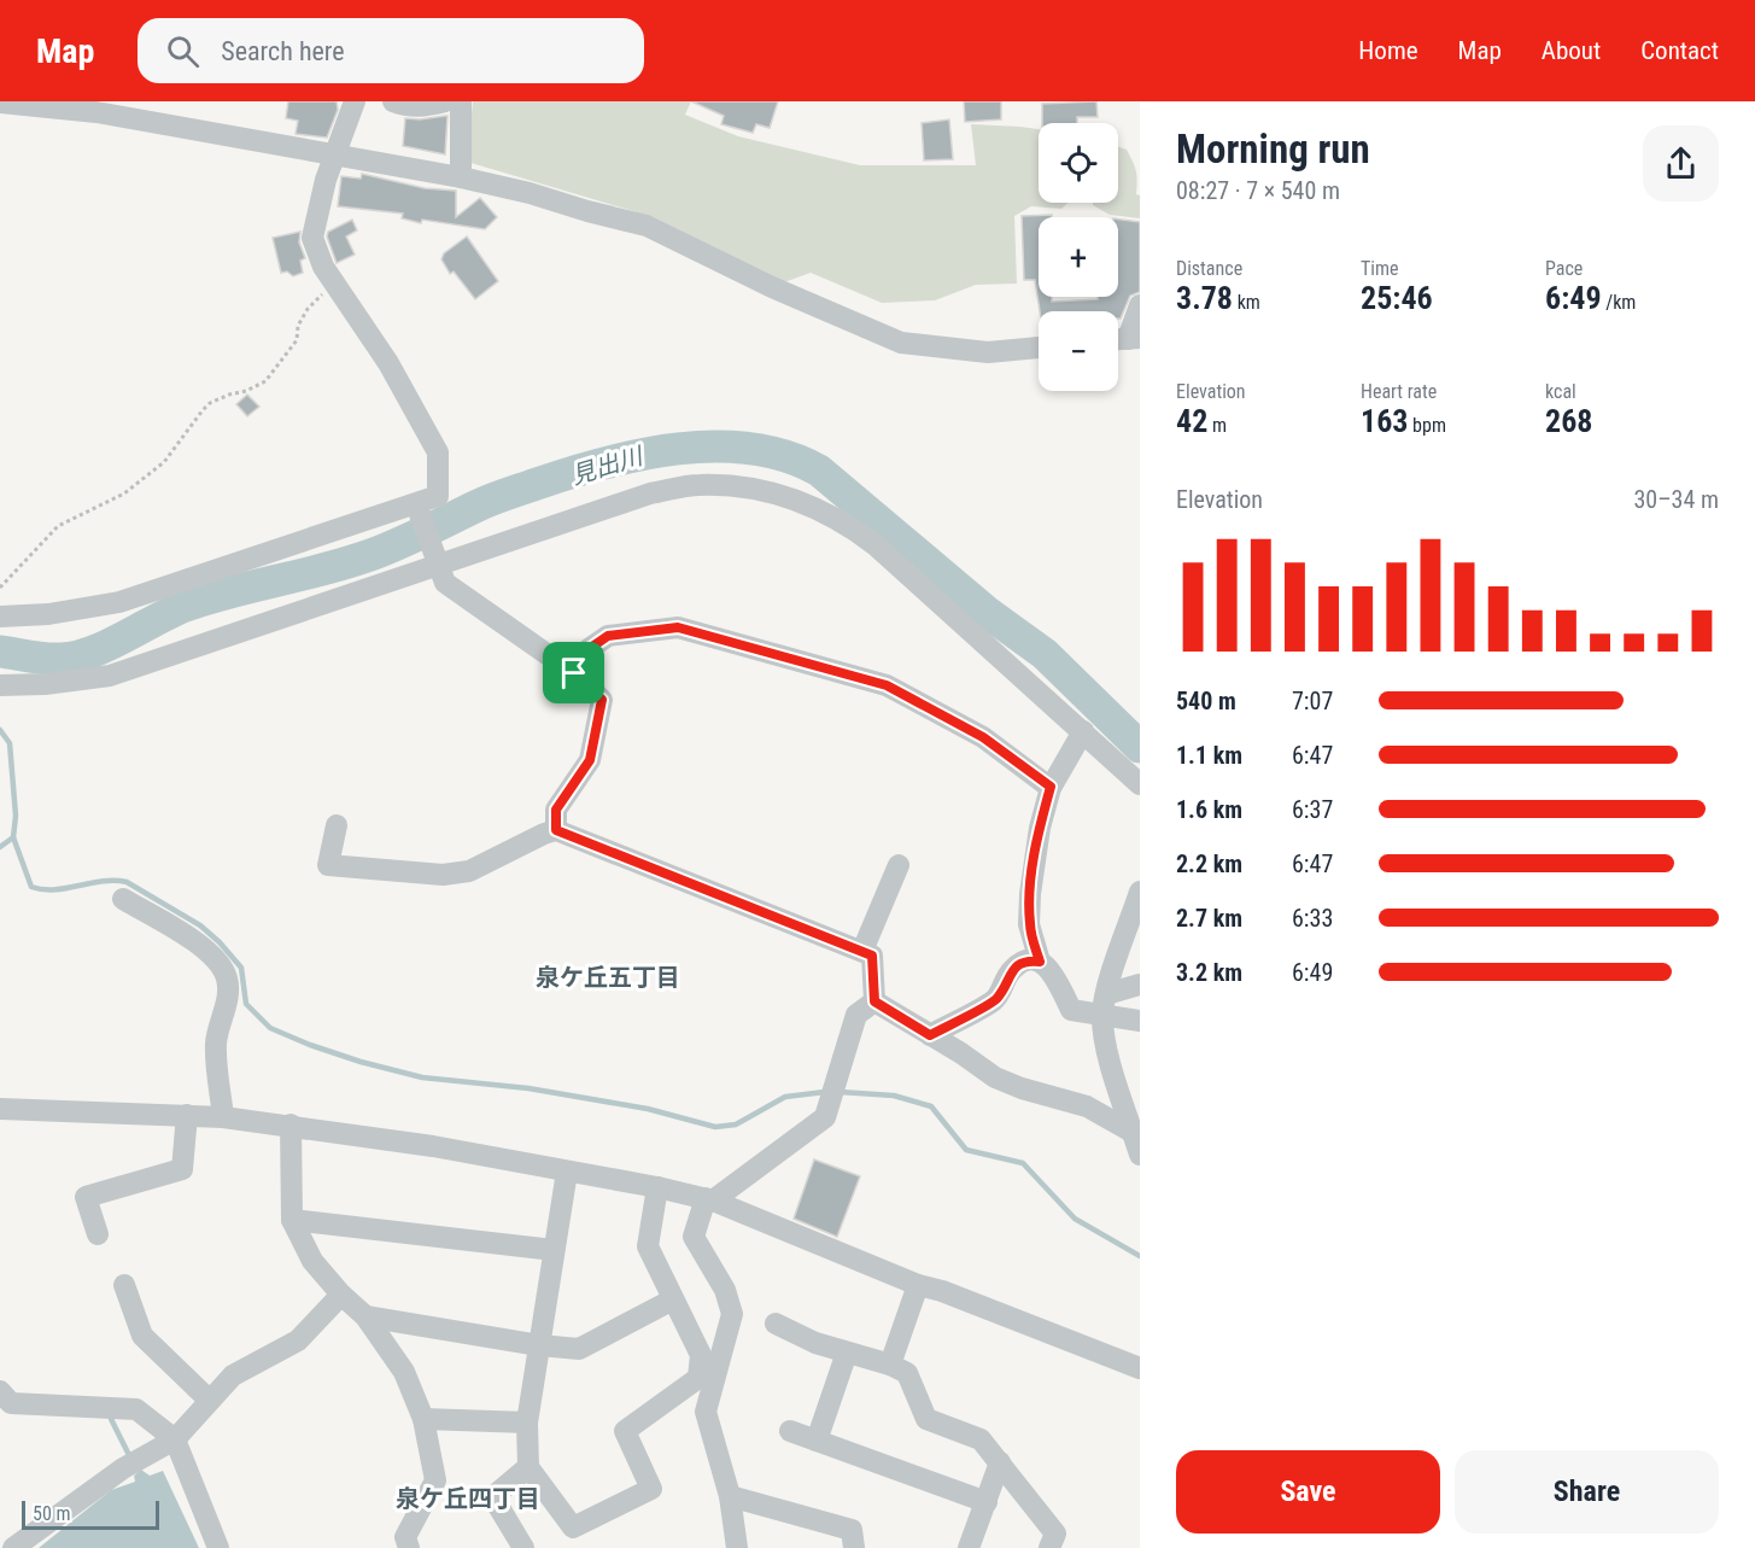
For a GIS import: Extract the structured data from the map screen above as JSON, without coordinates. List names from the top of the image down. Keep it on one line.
{"districts":["泉ケ丘五丁目","泉ケ丘四丁目"],"water":["見出川"],"scale_bar":"50 m","page":{"header":"Map","search":"Search here","nav":["Home","Map","About","Contact"],"heading":["Morning run","08:27 · 7 × 540 m"],"map_buttons":["+","−"],"stats":[["Distance","3.78 km"],["Time","25:46"],["Pace","6:49 /km"],["Elevation","42 m"],["Heart rate","163 bpm"],["kcal","268"]],"chart":["Elevation","30–34 m"],"list":[{"name":"540 m","note":"7:07"},{"name":"1.1 km","note":"6:47"},{"name":"1.6 km","note":"6:37"},{"name":"2.2 km","note":"6:47"},{"name":"2.7 km","note":"6:33"},{"name":"3.2 km","note":"6:49"}],"buttons":["Save","Share"],"scale":"50 m"}}
